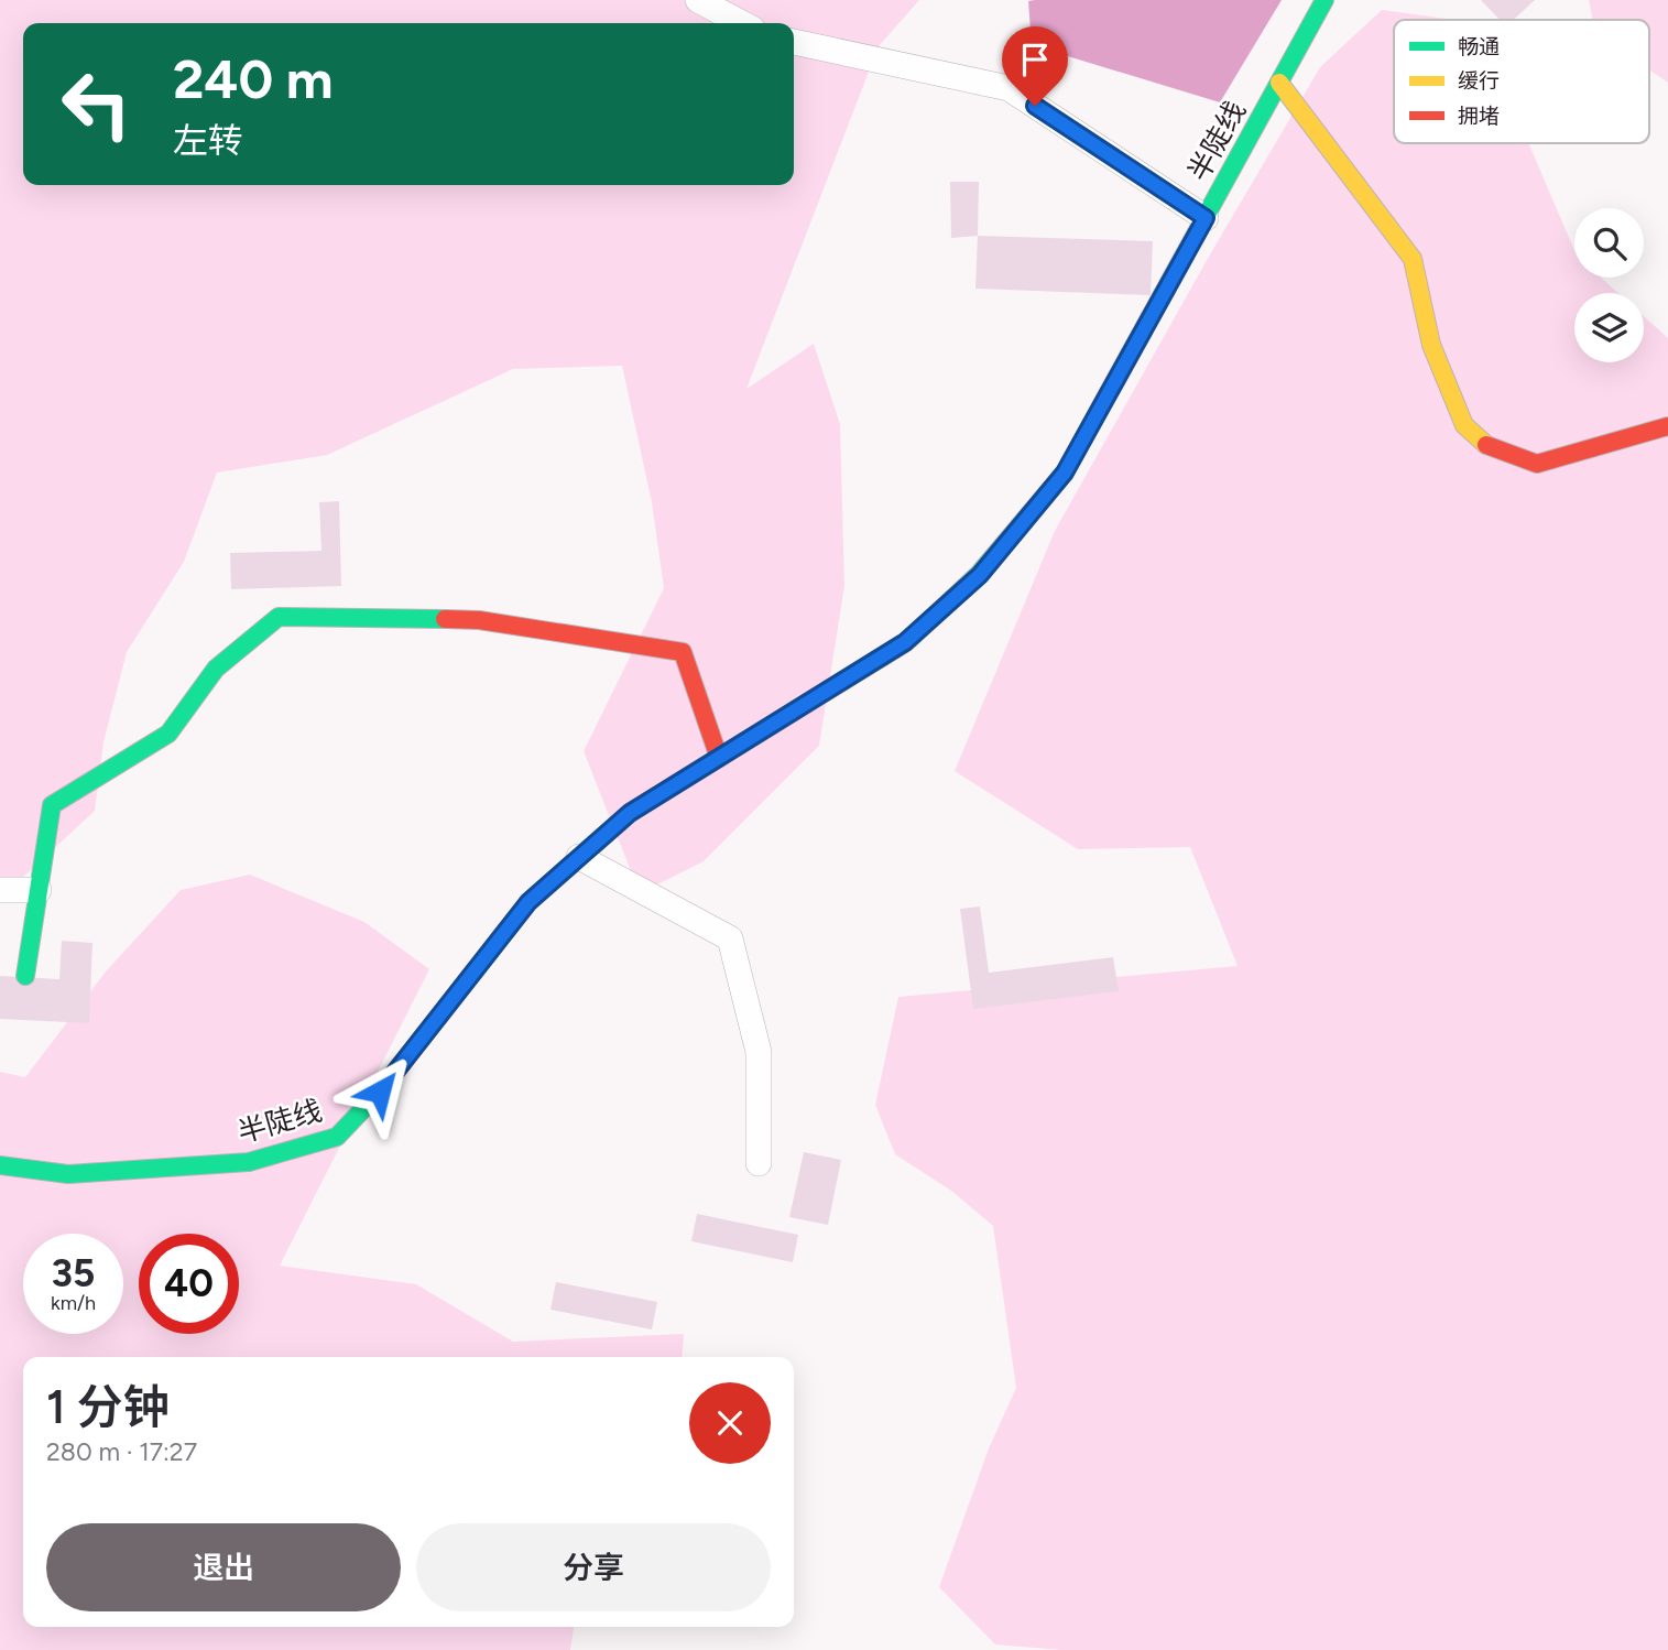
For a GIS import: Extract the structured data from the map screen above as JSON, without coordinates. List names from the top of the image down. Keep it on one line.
{"streets":{"street":["半陡线"]},"legend":["畅通","缓行","拥堵"],"page":{"turn":["240 m","左转"],"speed":"35 km/h","limit":"40","heading":["1 分钟","280 m · 17:27"],"buttons":["退出","分享"]}}
